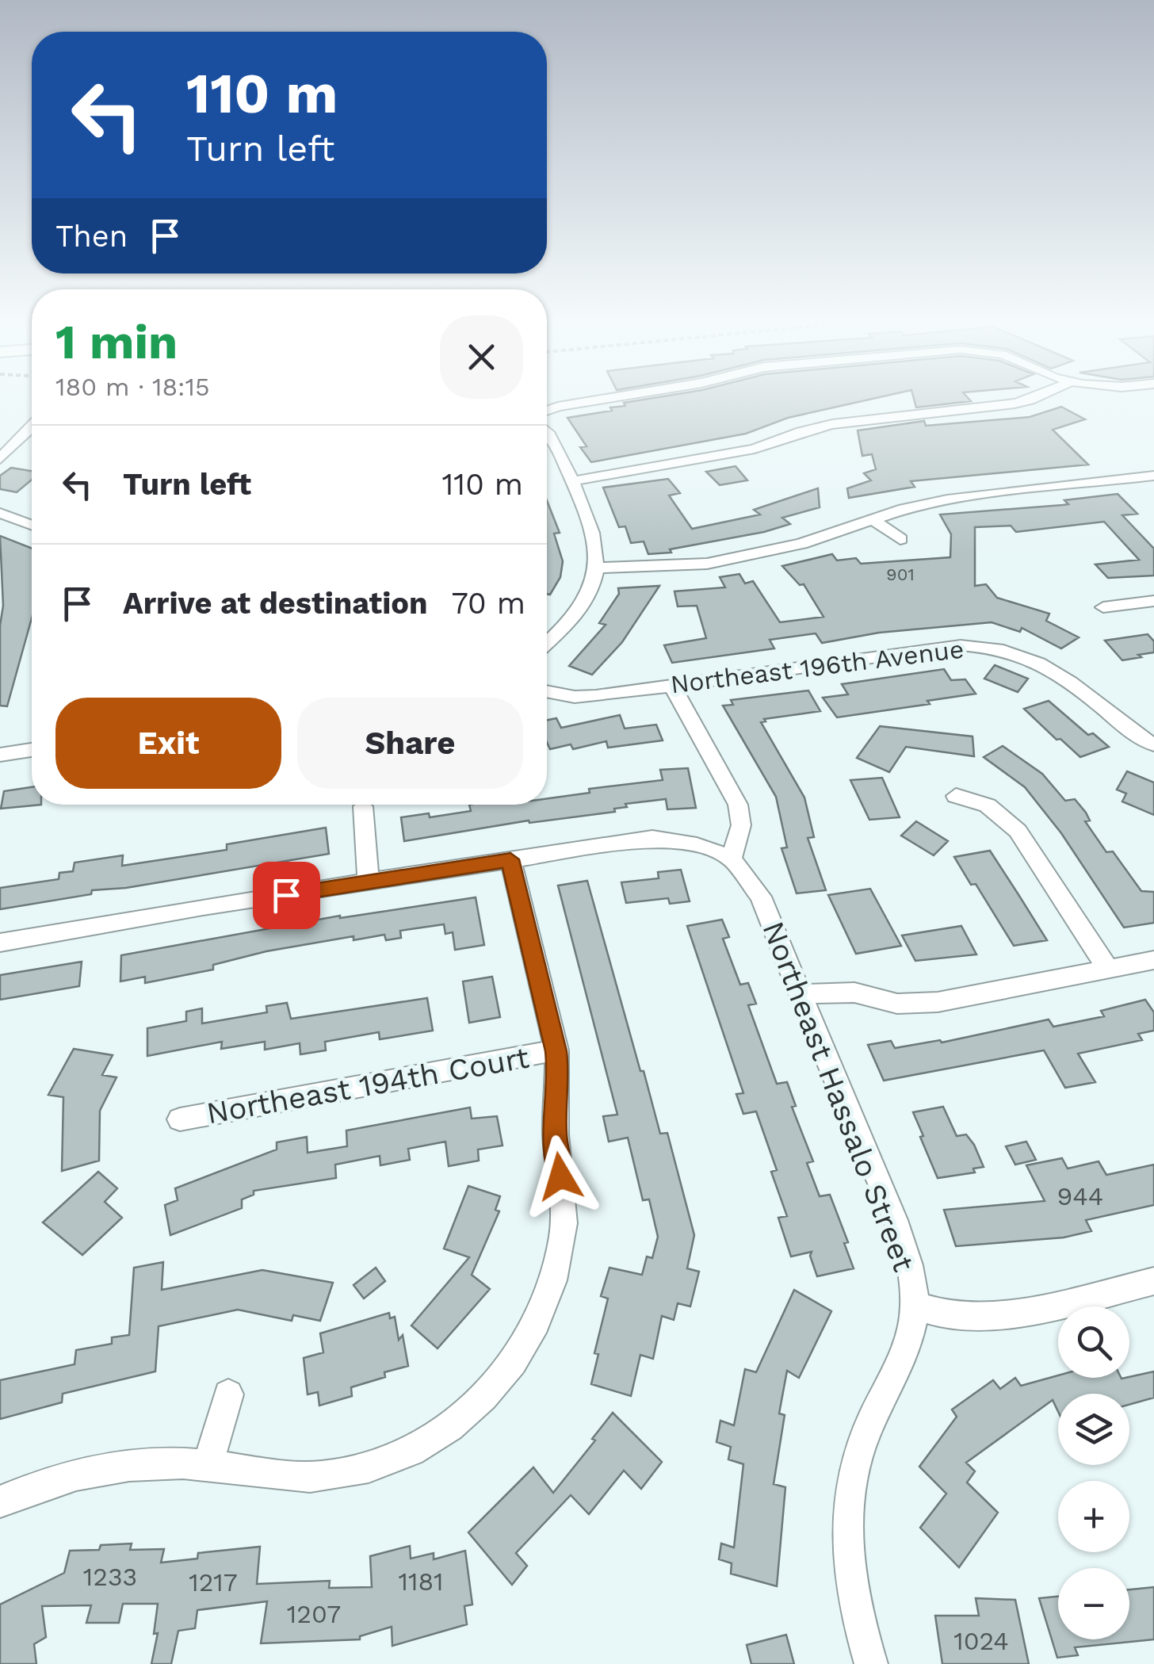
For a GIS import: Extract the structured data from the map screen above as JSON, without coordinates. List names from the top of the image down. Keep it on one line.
{"streets":{"street":["Northeast 196th Avenue","Northeast 194th Court","Northeast Hassalo Street"]},"house_numbers":["901","944","1233","1181","1217","1207","1024"],"page":{"turn":["110 m","Turn left"],"then":"Then","heading":["1 min","180 m · 18:15"],"list":[{"name":"Turn left","value":"110 m"},{"name":"Arrive at destination","value":"70 m"}],"buttons":["Exit","Share"],"map_buttons":["+","−"]}}
